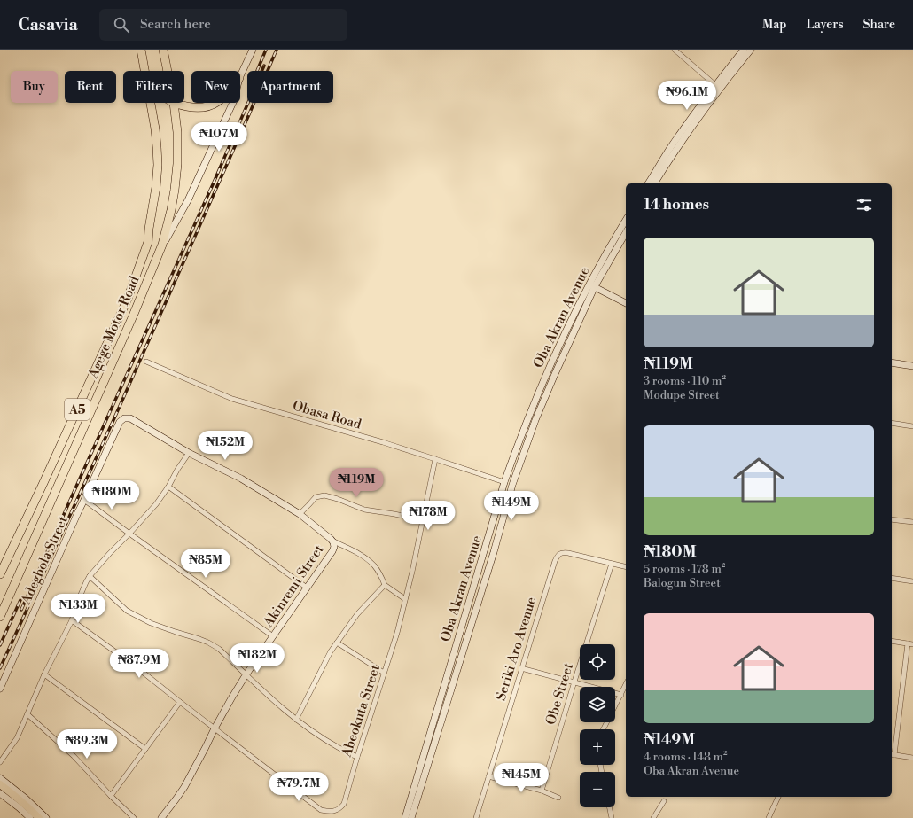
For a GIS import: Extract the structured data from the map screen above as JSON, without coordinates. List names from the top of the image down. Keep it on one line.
{"streets":{"highway":["Agege Motor Road","A5"],"main road":["Oba Akran Avenue","Adegbola Street","Akinremi Street"],"street":["Obasa Road","Seriki Aro Avenue","Obe Street","Abeokuta Street"]},"crossings":[["Oba Akran Avenue","Obasa Road"],["Agege Motor Road","A5"],["Obasa Road","Abeokuta Street"],["Adegbola Street","Akinremi Street"],["Akinremi Street","Abeokuta Street"],["Seriki Aro Avenue","Obe Street"]],"page":{"header":"Casavia","search":"Search here","nav":["Map","Layers","Share"],"chip":["Buy","Rent","Filters","New","Apartment"],"price":["₦96.1M","₦107M","₦152M","₦119M","₦180M","₦149M","₦178M","₦85M","₦133M","₦182M","₦87.9M","₦89.3M","₦145M","₦79.7M"],"heading":"14 homes","list":[{"name":"₦119M","note":"3 rooms · 110 m² · Modupe Street"},{"name":"₦180M","note":"5 rooms · 178 m² · Balogun Street"},{"name":"₦149M","note":"4 rooms · 148 m² · Oba Akran Avenue"}],"map_buttons":["+","−"]}}
